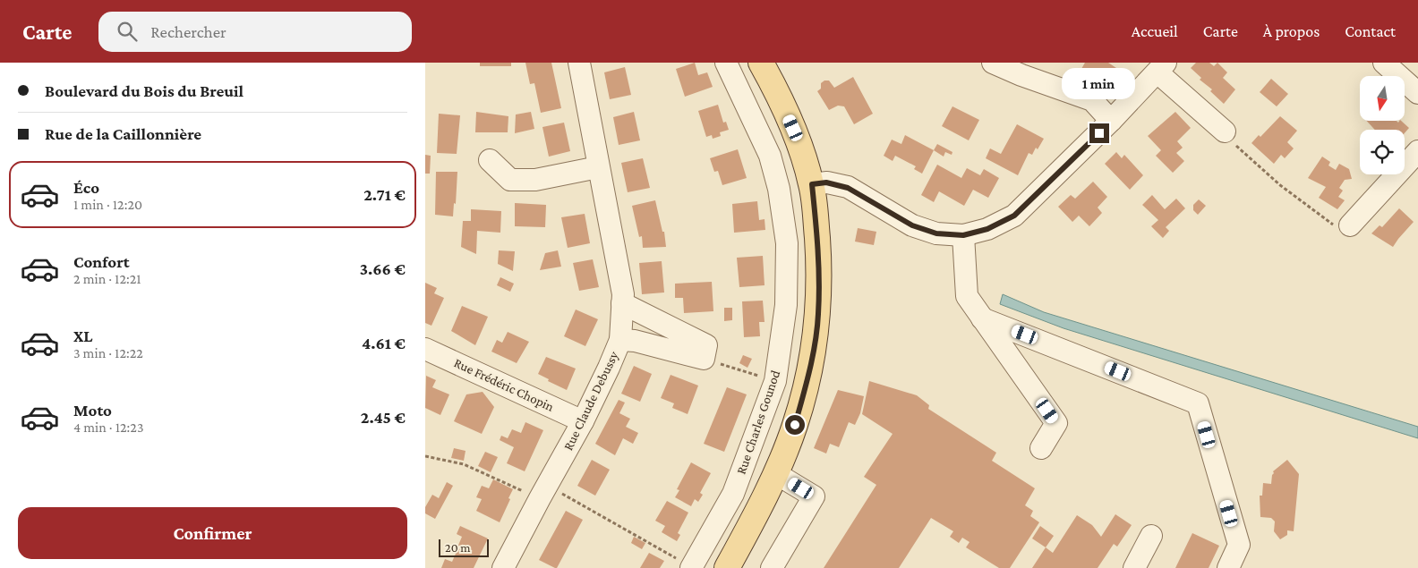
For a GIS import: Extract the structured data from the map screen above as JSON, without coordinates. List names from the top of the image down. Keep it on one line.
{"streets":{"street":["Rue Frédéric Chopin","Rue Claude Debussy","Rue Charles Gounod"]},"crossings":[["Rue Frédéric Chopin","Rue Claude Debussy"]],"scale_bar":"20 m","north":"bottom","page":{"header":"Carte","search":"Rechercher","nav":["Accueil","Carte","À propos","Contact"],"banner":["Boulevard du Bois du Breuil","Rue de la Caillonnière"],"bubble":"1 min","list":[{"name":"Éco","note":"1 min · 12:20","value":"2.71 €"},{"name":"Confort","note":"2 min · 12:21","value":"3.66 €"},{"name":"XL","note":"3 min · 12:22","value":"4.61 €"},{"name":"Moto","note":"4 min · 12:23","value":"2.45 €"}],"buttons":"Confirmer","scale":"20 m"}}
